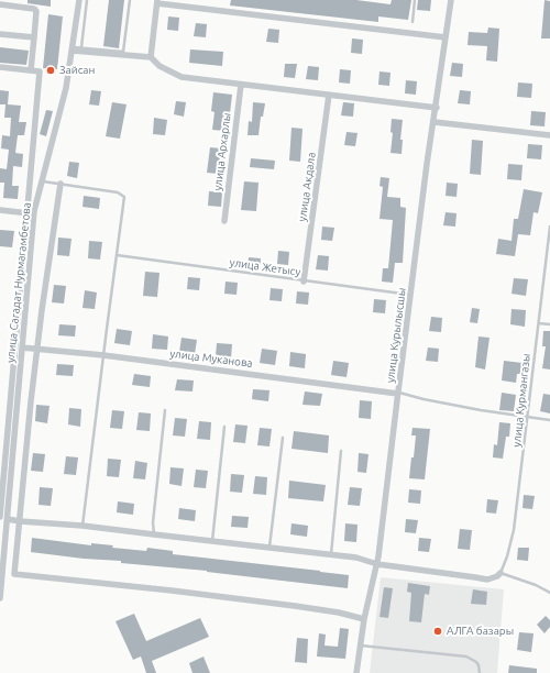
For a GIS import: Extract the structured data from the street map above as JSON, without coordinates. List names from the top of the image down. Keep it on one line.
{"streets":{"street":["улица Архарлы","улица Акдала","улица Сагадат Нурмагамбетова","улица Курылысшы","улица Муканова"],"lane":["улица Жетысу","улица Курмангазы"]},"crossings":[["улица Акдала","улица Жетысу"],["улица Жетысу","улица Курылысшы"],["улица Сагадат Нурмагамбетова","улица Муканова"],["улица Курылысшы","улица Муканова"],["улица Муканова","улица Курмангазы"]],"places":["Зайсан","АЛГА базары"]}
